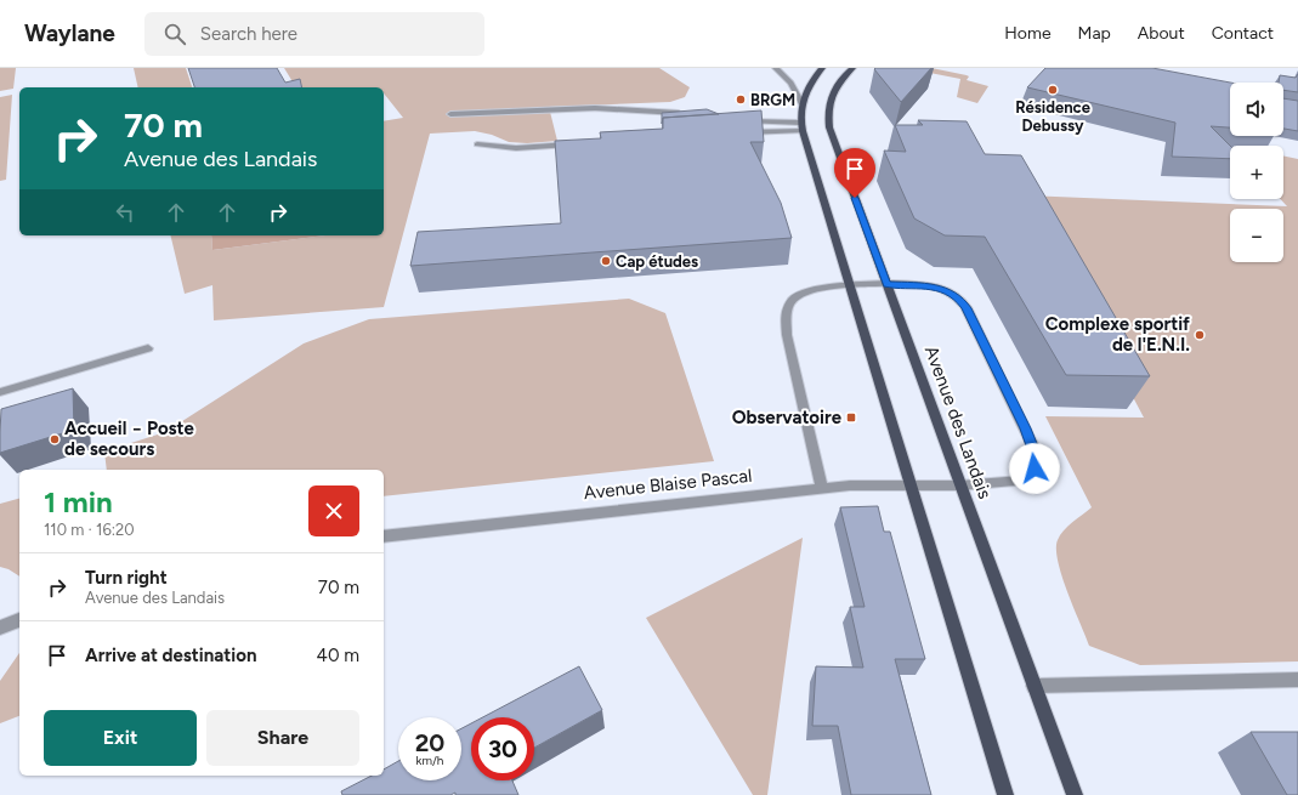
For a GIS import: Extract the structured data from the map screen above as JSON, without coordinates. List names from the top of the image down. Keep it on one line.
{"streets":{"main road":["Avenue des Landais"],"street":["Avenue Blaise Pascal"]},"crossings":[["Avenue des Landais","Avenue Blaise Pascal"]],"places":{"other":["Résidence Debussy","BRGM","Cap études","Complexe sportif de l'E.N.I.","Accueil − Poste de secours"],"transit":["Observatoire"]},"page":{"header":"Waylane","search":"Search here","nav":["Home","Map","About","Contact"],"map_buttons":["+","−"],"turn":["70 m","Avenue des Landais"],"heading":["1 min","110 m · 16:20"],"list":[{"name":"Turn right","note":"Avenue des Landais","value":"70 m"},{"name":"Arrive at destination","value":"40 m"}],"buttons":["Exit","Share"],"speed":"20 km/h","limit":"30"}}
